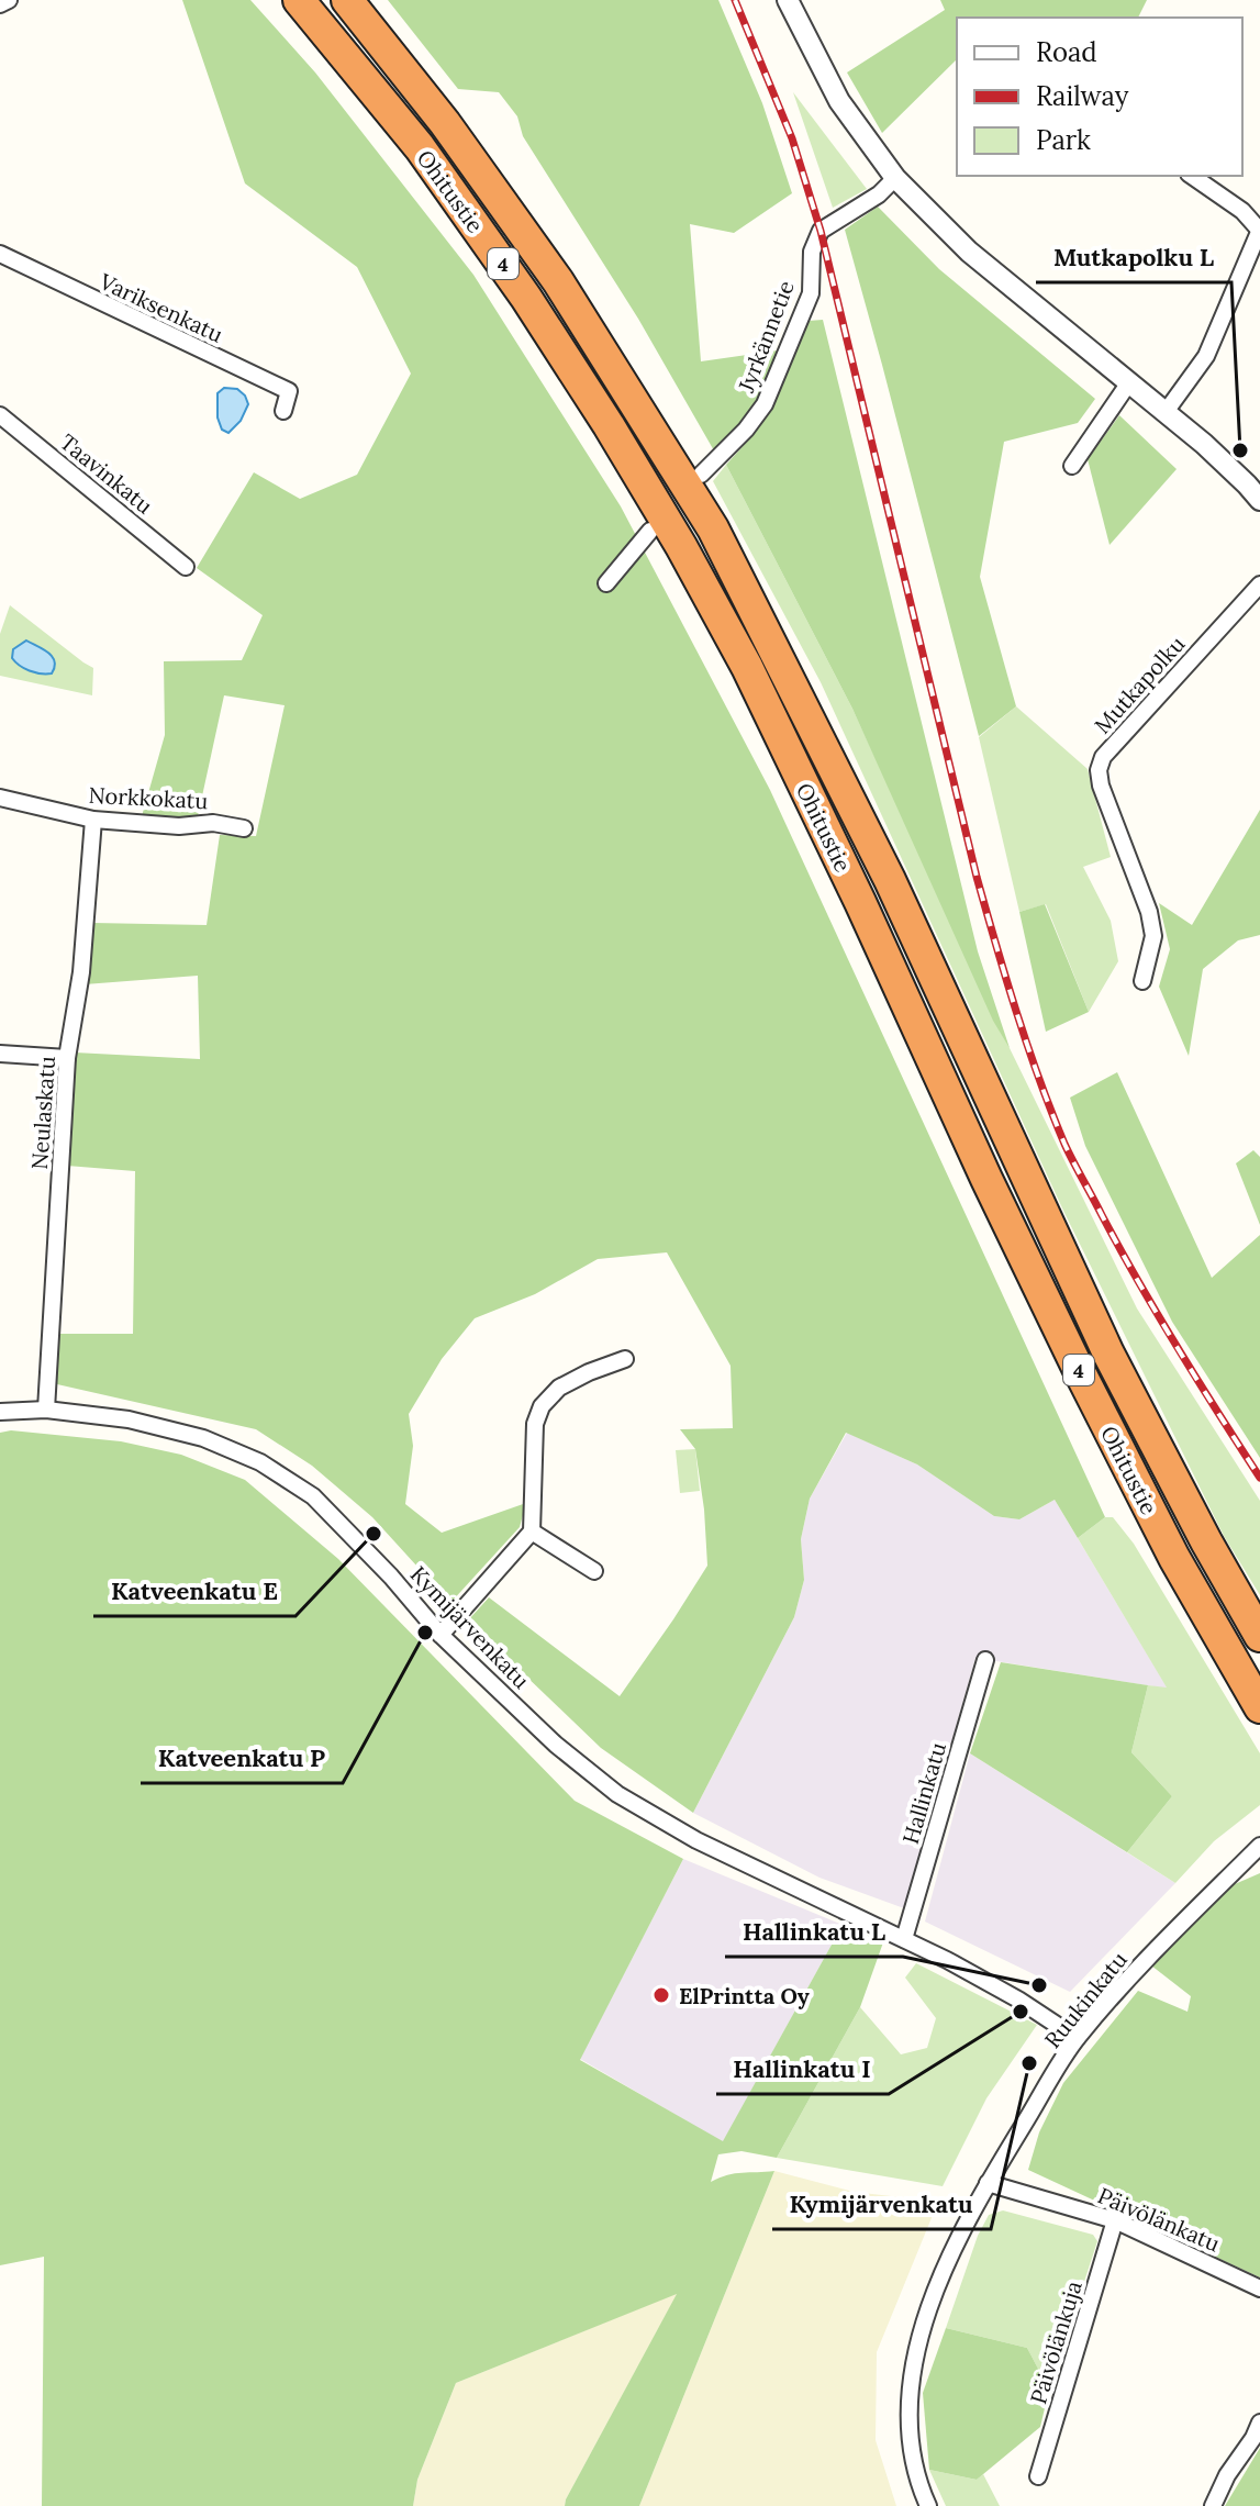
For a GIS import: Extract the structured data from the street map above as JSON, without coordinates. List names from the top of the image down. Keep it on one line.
{"streets":{"highway":["Ohitustie","4"],"street":["Variksenkatu","Jyrkännetie","Taavinkatu","Mutkapolku","Norkkokatu","Neulaskatu","Kymijärvenkatu","Hallinkatu","Ruukinkatu","Päivölänkatu","Päivölänkuja"]},"crossings":[["Norkkokatu","Neulaskatu"],["Neulaskatu","Kymijärvenkatu"],["Kymijärvenkatu","Hallinkatu"],["Kymijärvenkatu","Ruukinkatu"],["Ruukinkatu","Päivölänkatu"],["Päivölänkatu","Päivölänkuja"]],"places":["Mutkapolku L","Katveenkatu E","Katveenkatu P","Hallinkatu L","ElPrintta Oy","Hallinkatu I","Kymijärvenkatu"],"legend":["Road","Railway","Park"]}
